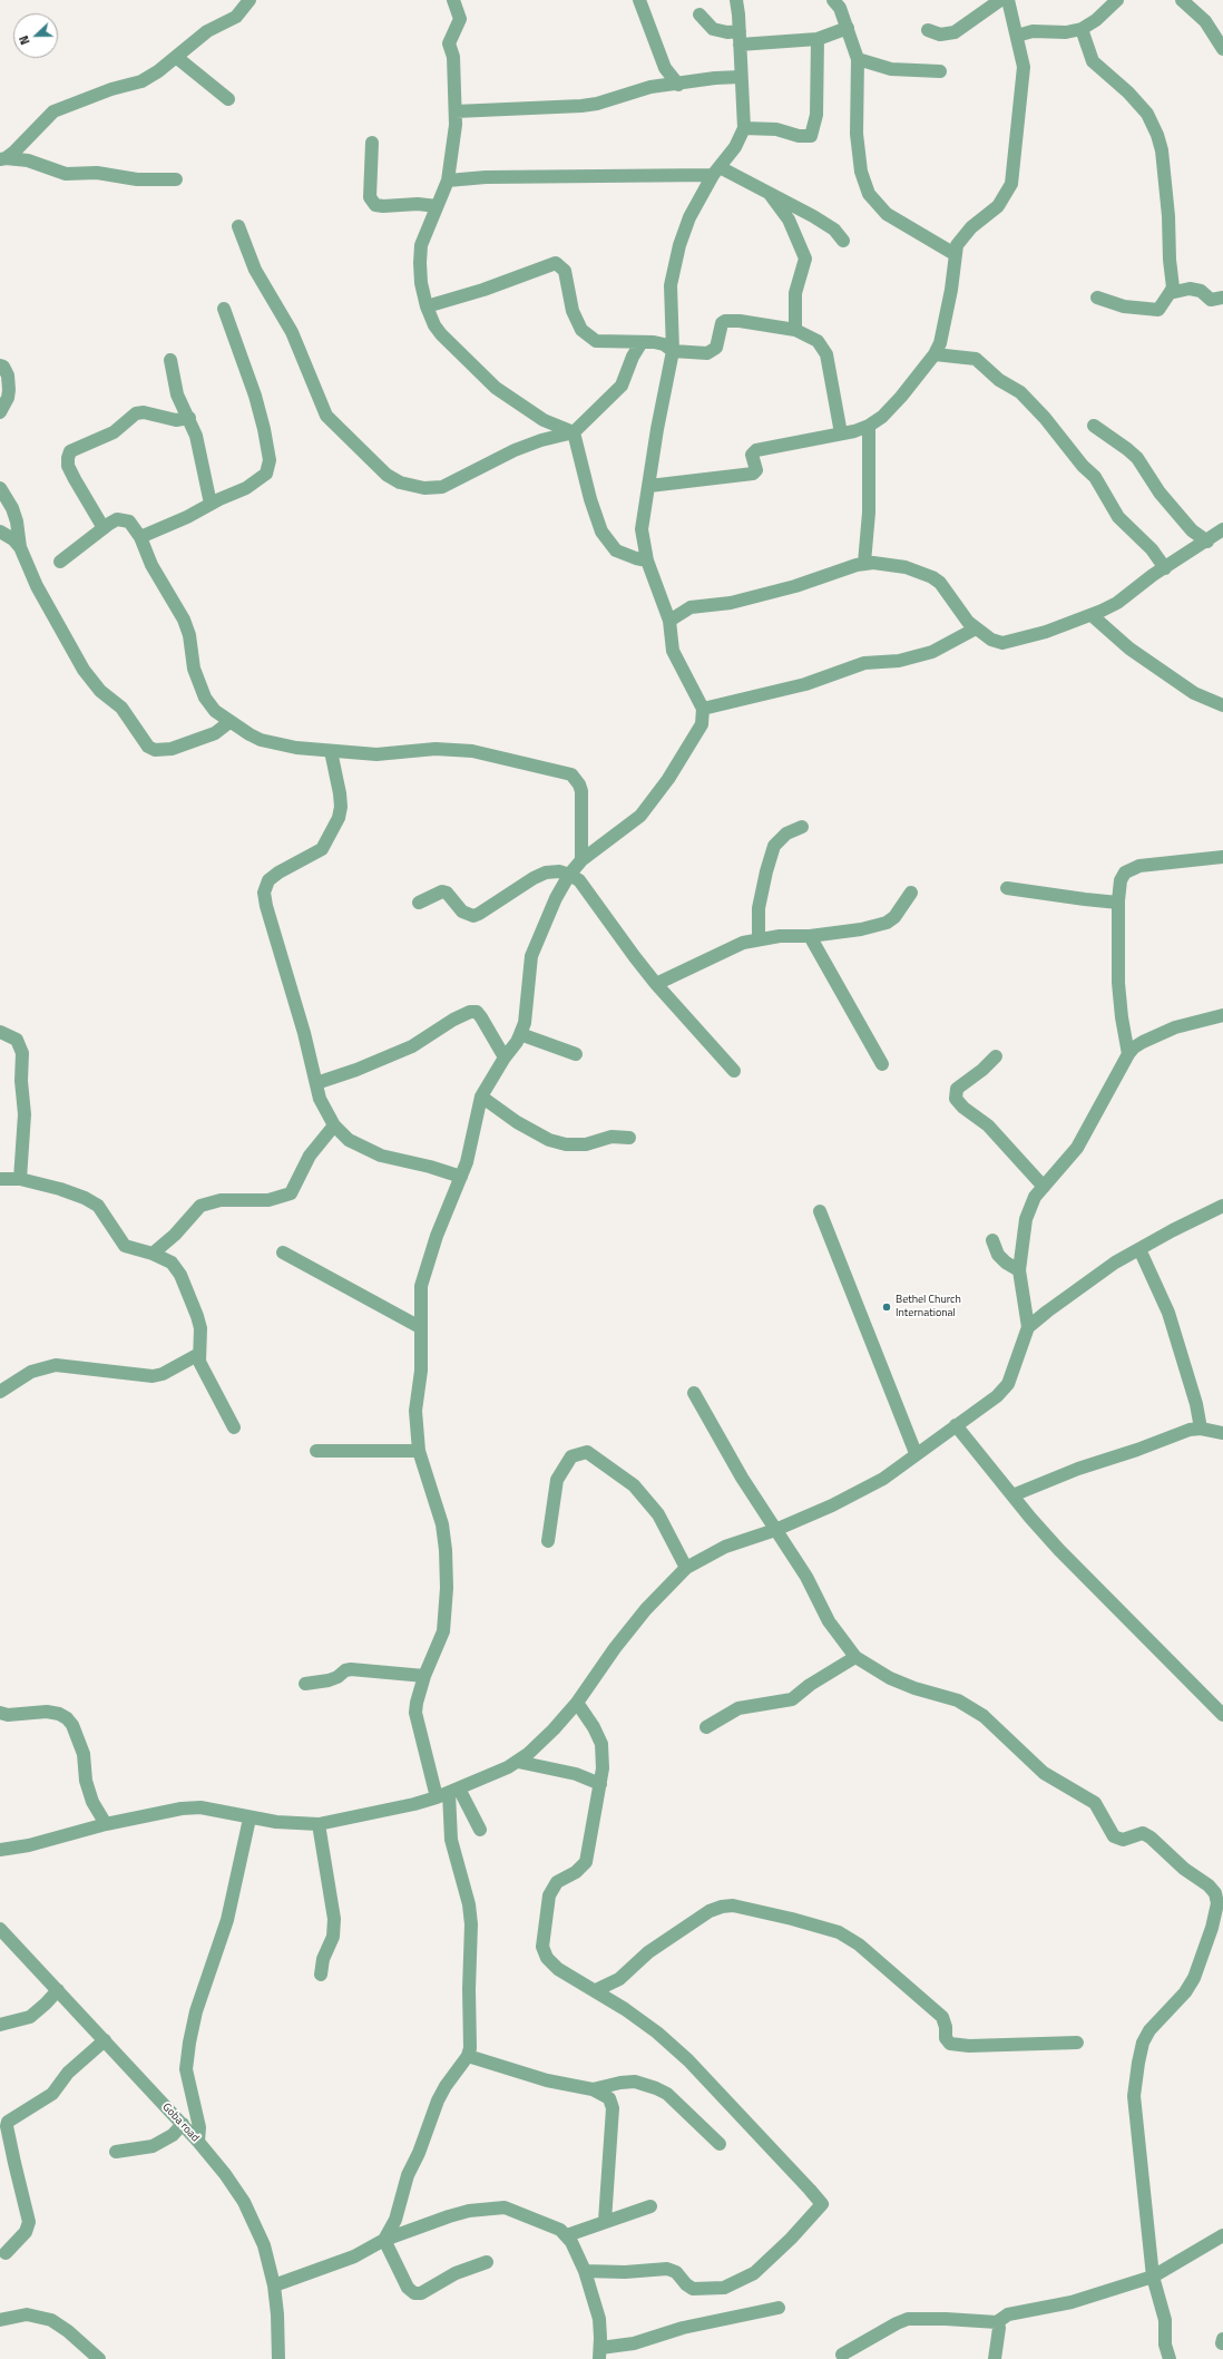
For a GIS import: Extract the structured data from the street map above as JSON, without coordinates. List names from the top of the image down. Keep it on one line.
{"streets":{"street":["Goba road"]},"places":["Bethel Church International"],"north":"left"}
